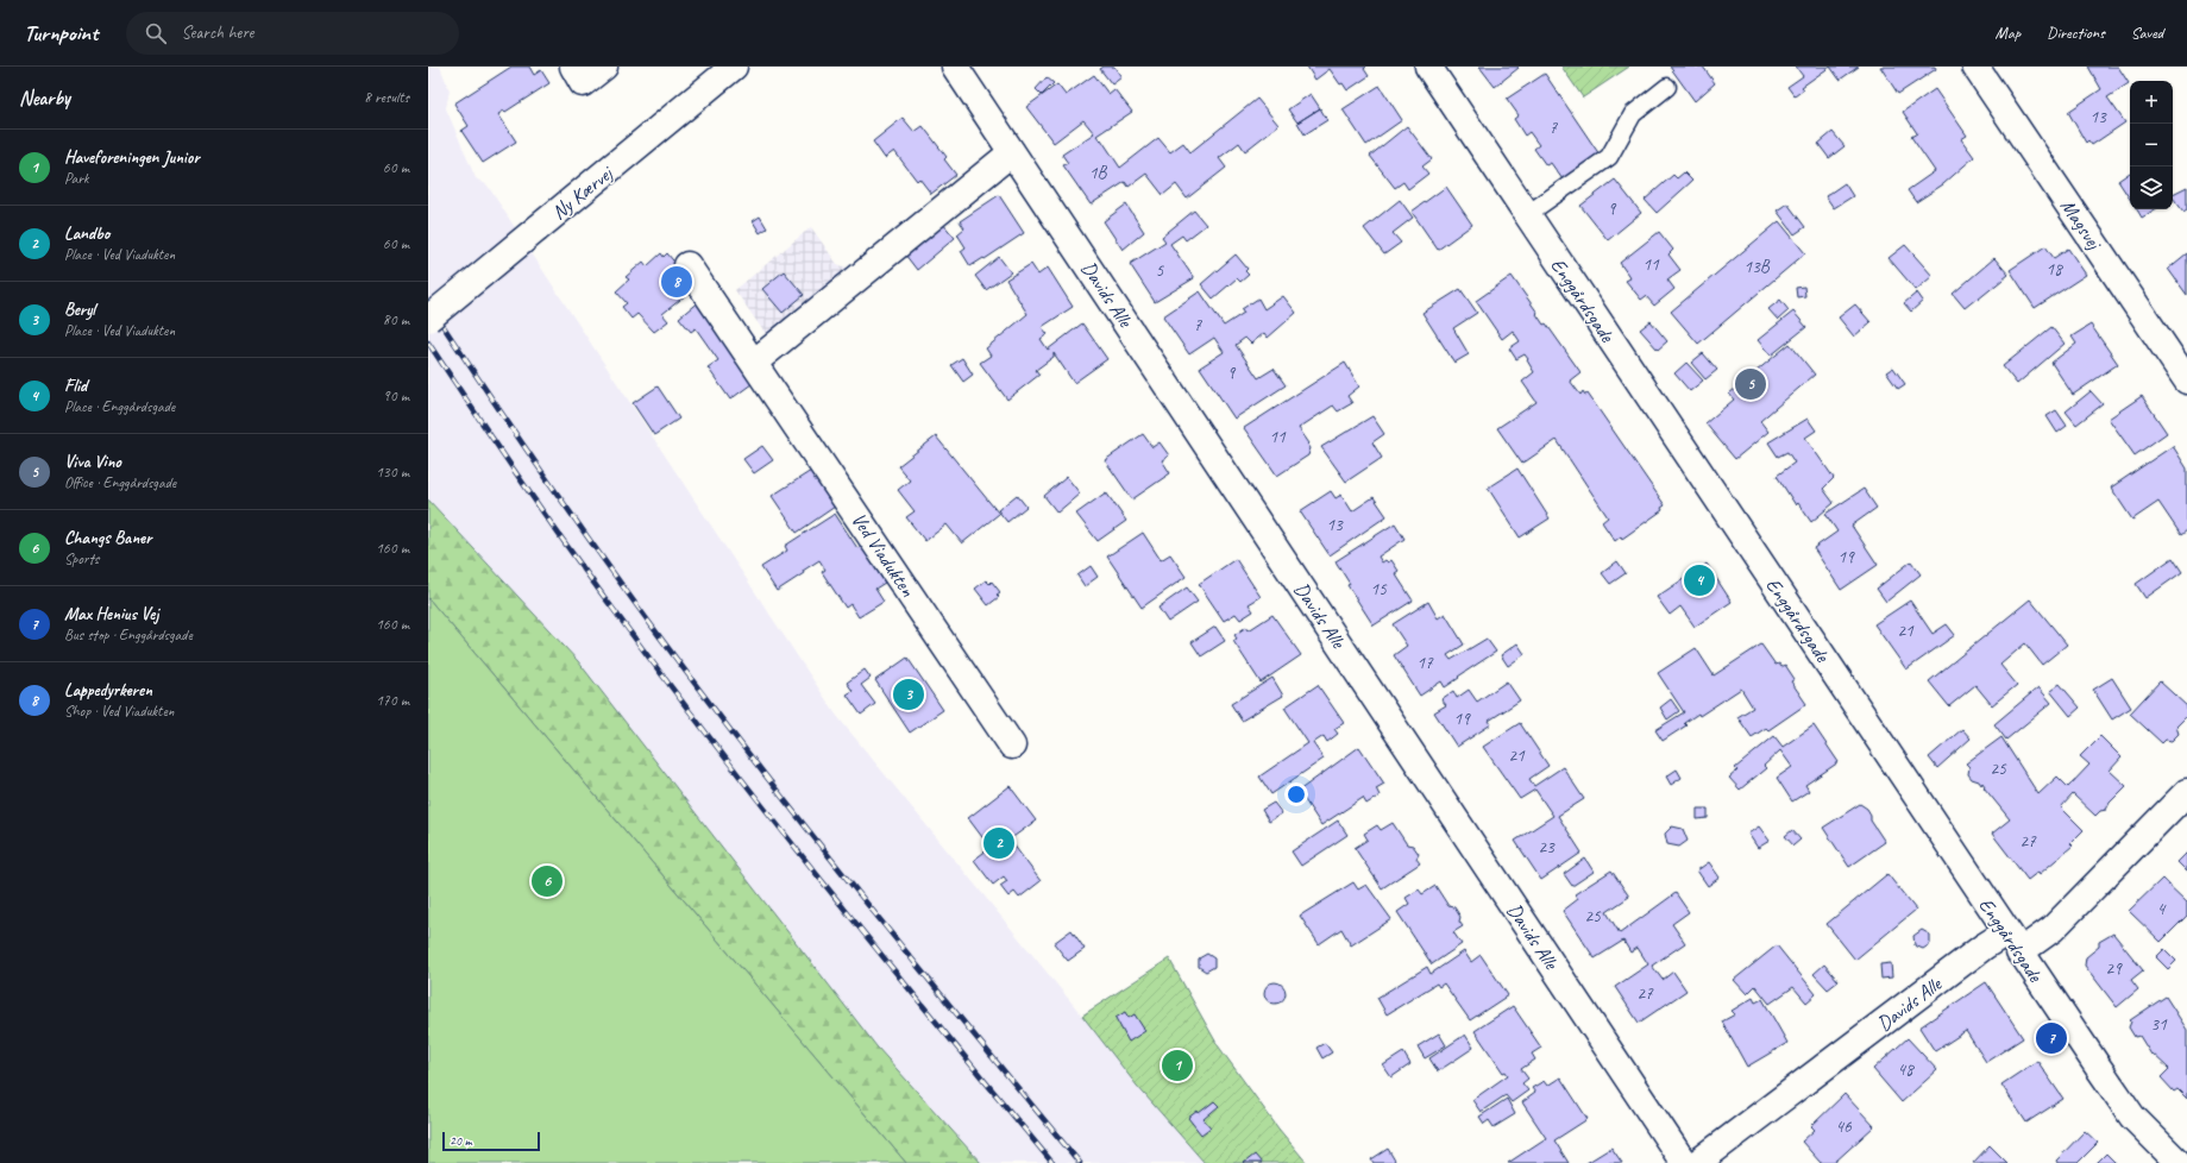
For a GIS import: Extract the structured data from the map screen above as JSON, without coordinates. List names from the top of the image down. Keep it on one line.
{"streets":{"street":["Ny Kærvej","Magsvej","Davids Alle","Enggårdsgade","Ved Viadukten"]},"crossings":[["Davids Alle","Enggårdsgade"]],"house_numbers":["13","7","1B","9","11","13B","18","5","7","9","11","13","19","15","21","17","19","21","25","27","23","4","25","29","27","31","48","46"],"scale_bar":"20 m","page":{"header":"Turnpoint","search":"Search here","nav":["Map","Directions","Saved"],"heading":["Nearby","8 results"],"map_buttons":["+","−"],"list":[{"mark":"1","name":"Haveforeningen Junior","note":"Park","value":"60 m"},{"mark":"2","name":"Landbo","note":"Place · Ved Viadukten","value":"60 m"},{"mark":"3","name":"Beryl","note":"Place · Ved Viadukten","value":"80 m"},{"mark":"4","name":"Flid","note":"Place · Enggårdsgade","value":"90 m"},{"mark":"5","name":"Viva Vino","note":"Office · Enggårdsgade","value":"130 m"},{"mark":"6","name":"Changs Baner","note":"Sports","value":"160 m"},{"mark":"7","name":"Max Henius Vej","note":"Bus stop · Enggårdsgade","value":"160 m"},{"mark":"8","name":"Lappedyrkeren","note":"Shop · Ved Viadukten","value":"170 m"}],"pins":["8","5","4","3","2","6","7","1"],"scale":"20 m"}}
